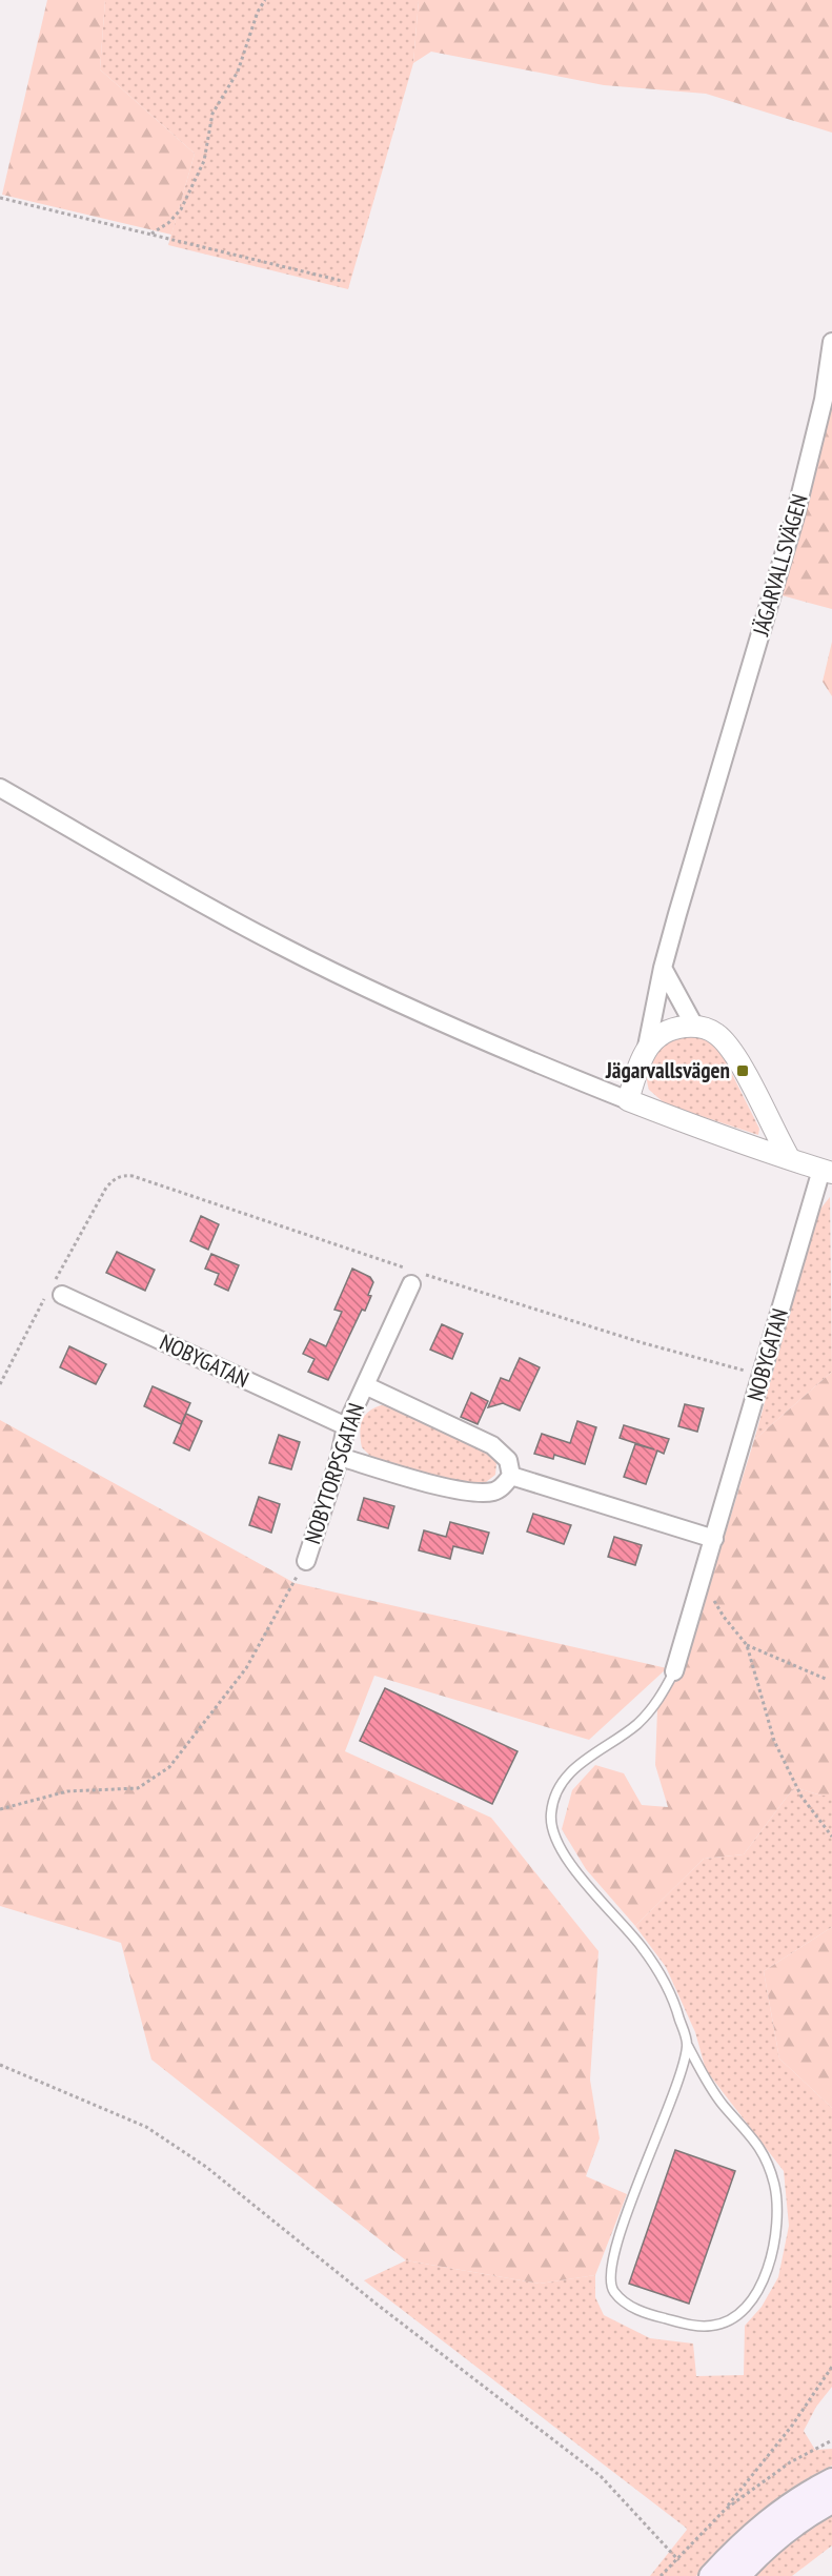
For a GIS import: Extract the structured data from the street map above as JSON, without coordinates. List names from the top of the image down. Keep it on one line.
{"streets":{"street":["JÄGARVALLSVÄGEN","NOBYGATAN","NOBYTORPSGATAN"]},"crossings":[["NOBYGATAN","NOBYTORPSGATAN"]],"places":{"transit":["Jägarvallsvägen"]}}
